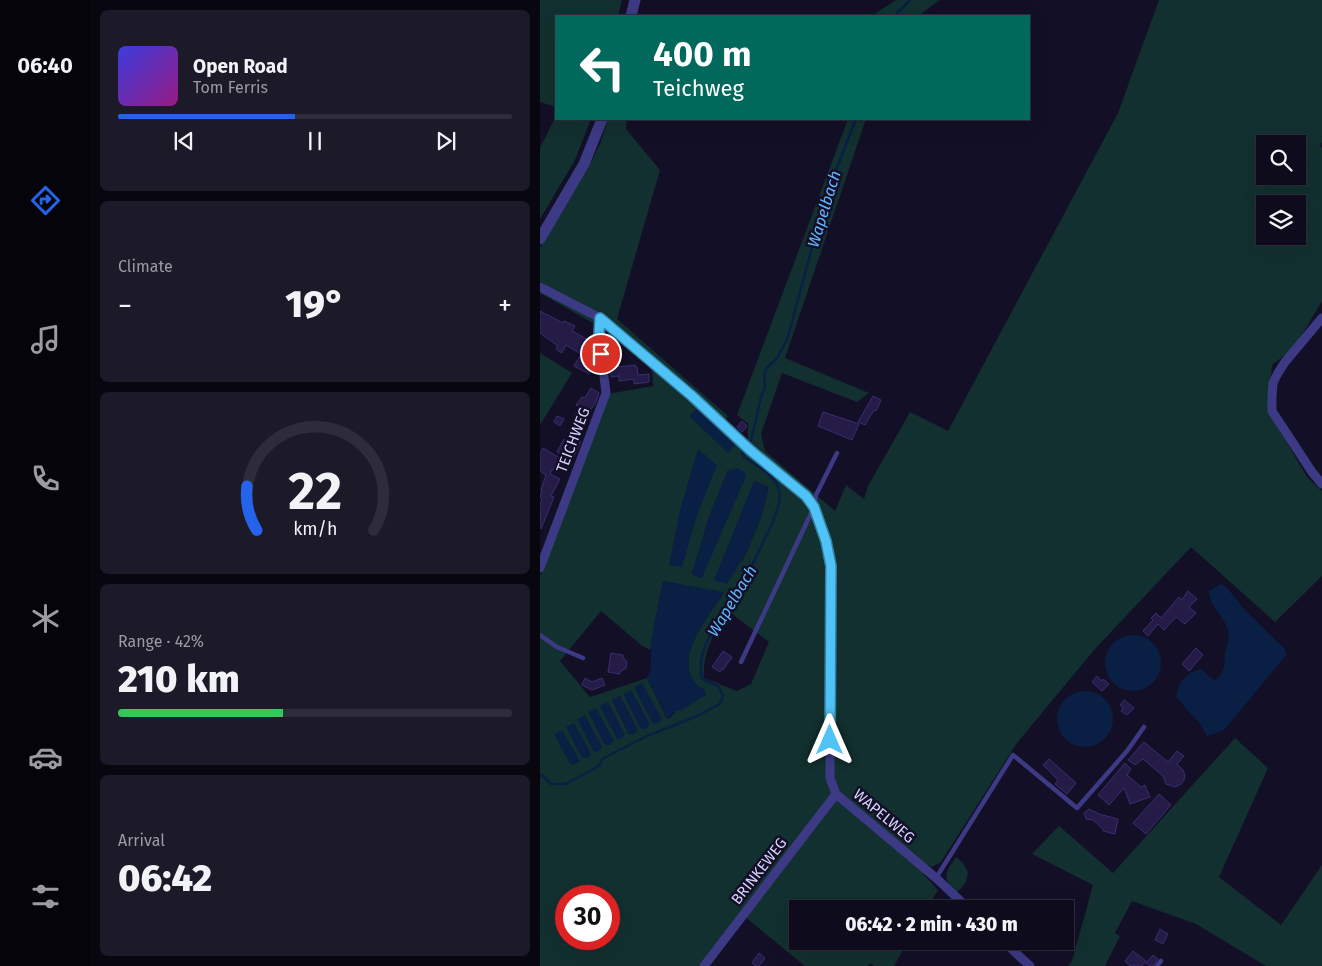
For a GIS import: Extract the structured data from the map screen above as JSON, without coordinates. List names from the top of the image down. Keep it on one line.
{"streets":{"street":["TEICHWEG","WAPELWEG","BRINKEWEG"]},"crossings":[["TEICHWEG","WAPELWEG"],["WAPELWEG","BRINKEWEG"]],"water":["Wapelbach"],"page":{"tabs":"06:40","turn":["400 m","Teichweg"],"song":["Open Road","Tom Ferris"],"tile":["Climate",["Range · 42%","210 km"],["Arrival","06:42"]],"heat":["−","19°","+"],"limit":"30","trip":"06:42 · 2 min · 430 m","gauge":["22","km/h"]}}
